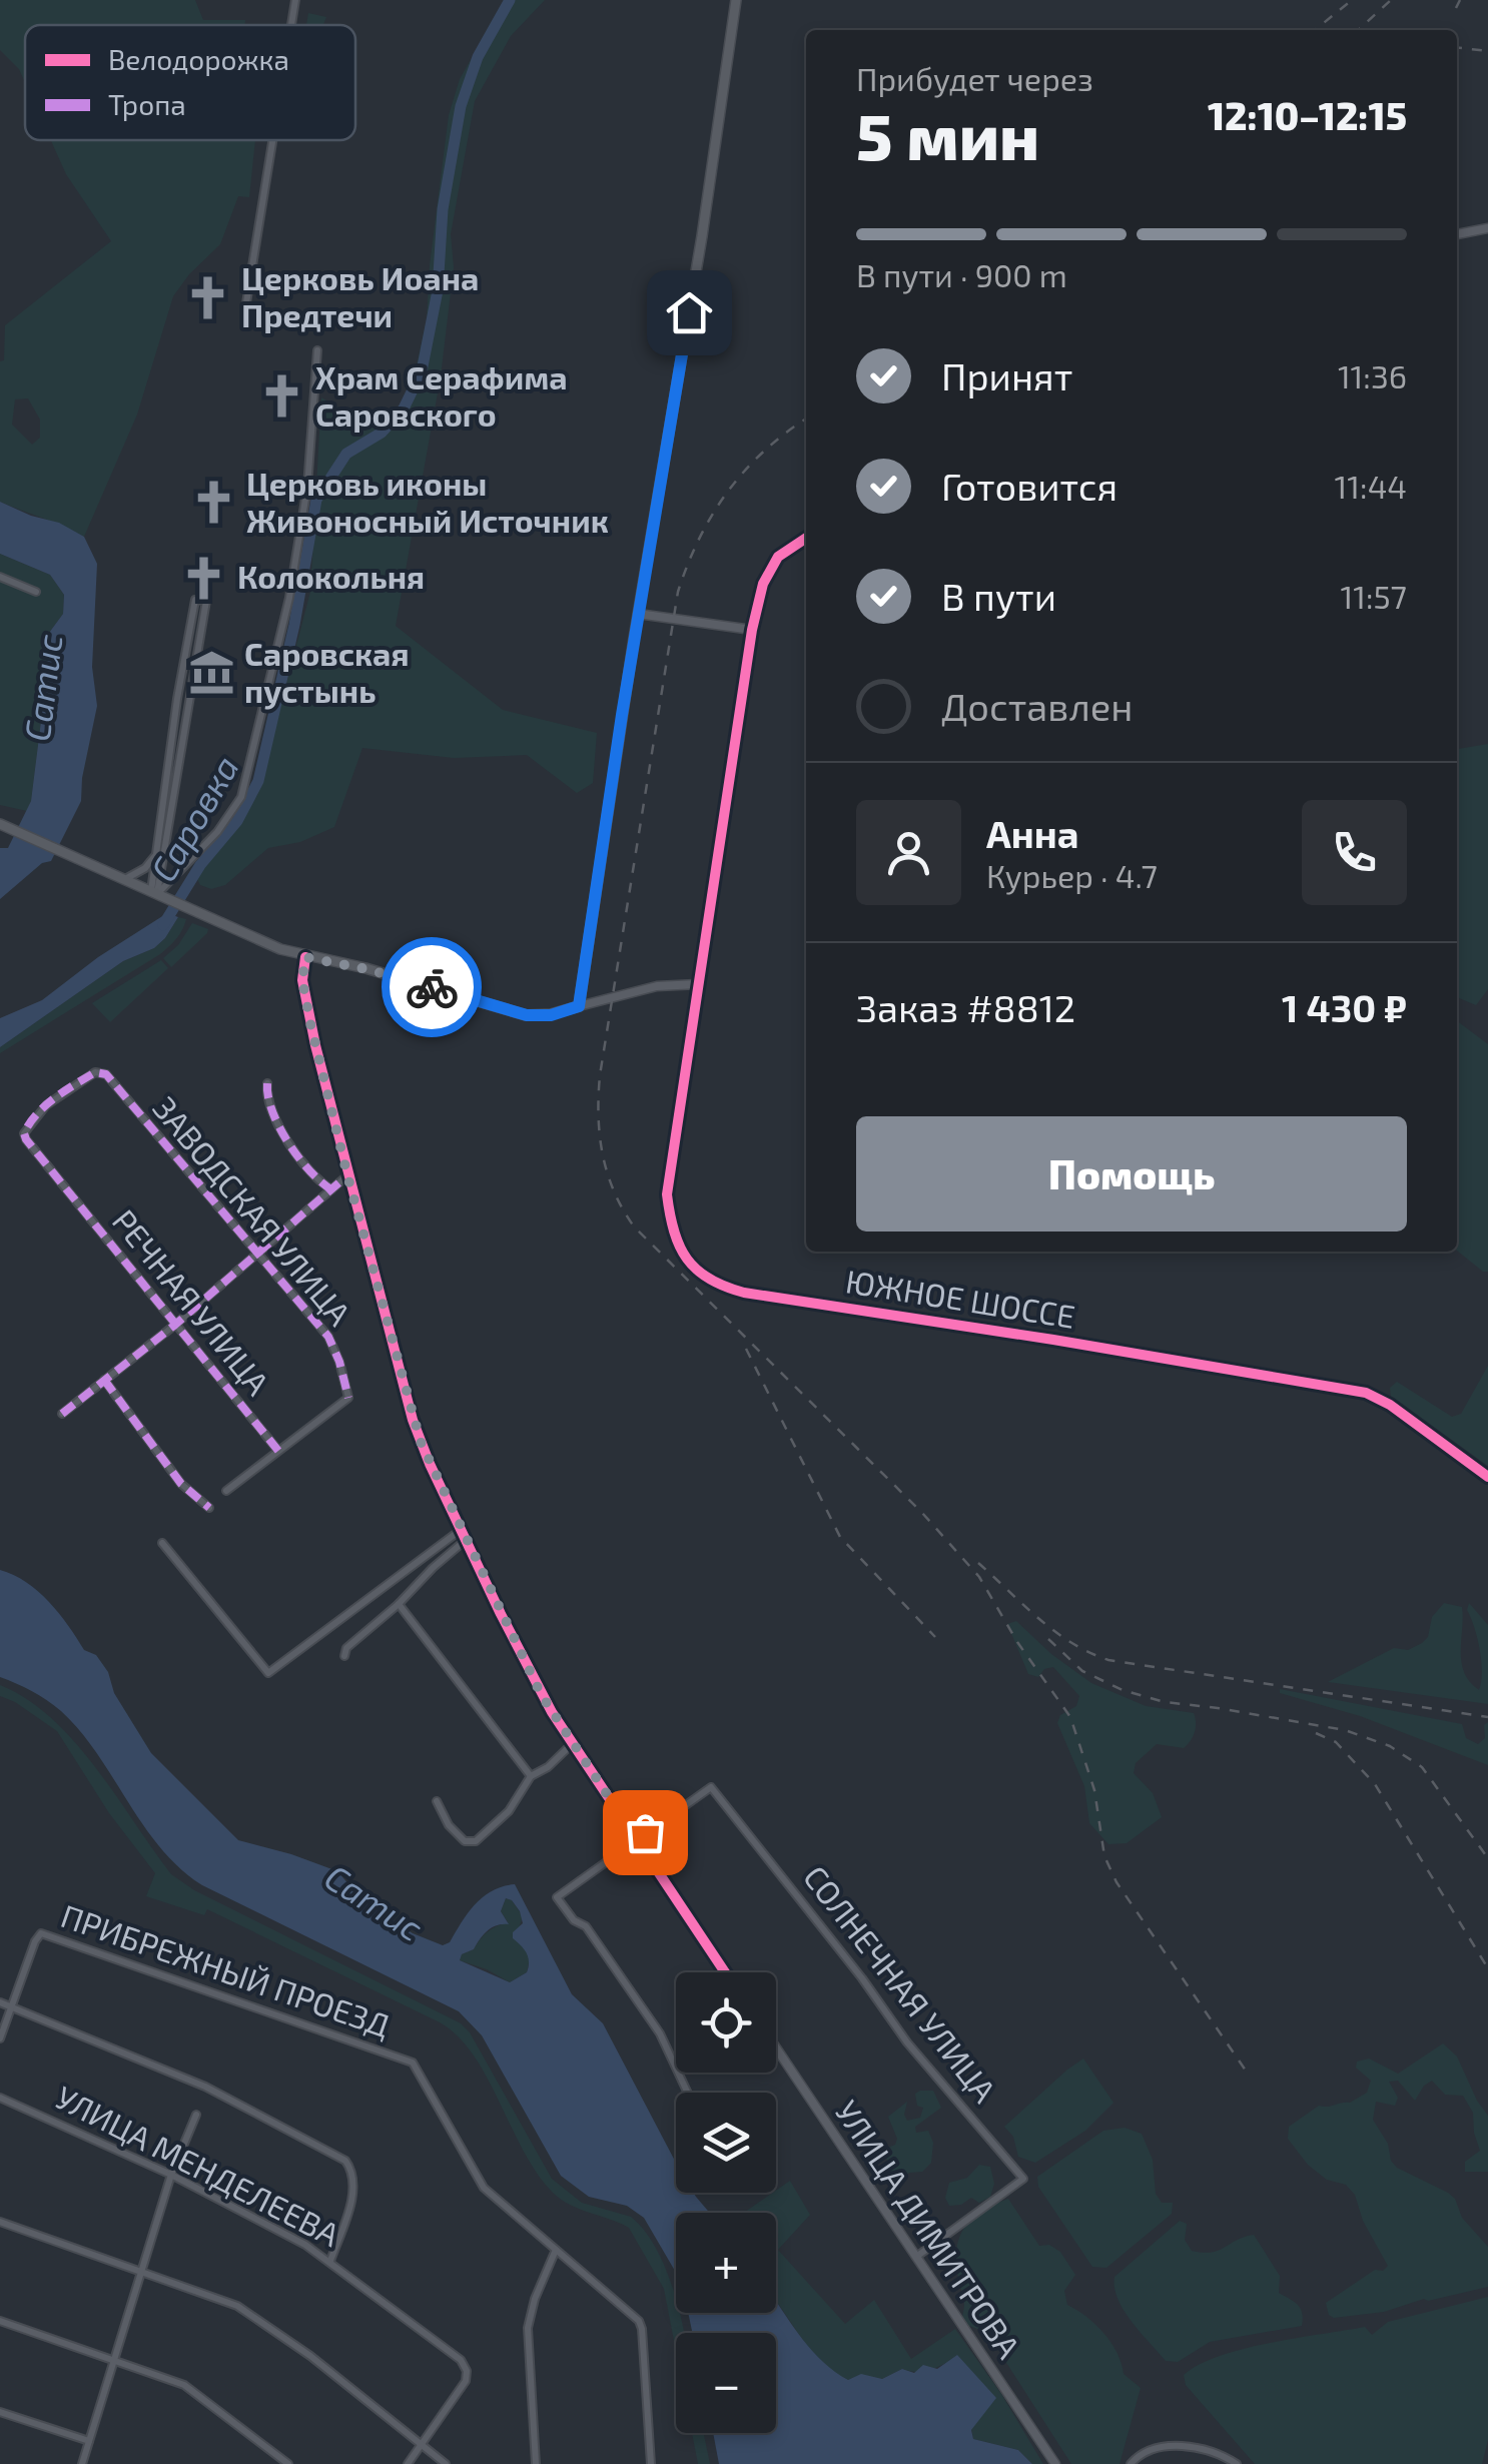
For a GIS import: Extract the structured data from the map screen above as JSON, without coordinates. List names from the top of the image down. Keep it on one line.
{"streets":{"street":["ЗАВОДСКАЯ УЛИЦА","ЮЖНОЕ ШОССЕ","РЕЧНАЯ УЛИЦА","ПРИБРЕЖНЫЙ ПРОЕЗД","СОЛНЕЧНАЯ УЛИЦА","УЛИЦА МЕНДЕЛЕЕВА","УЛИЦА ДИМИТРОВА"]},"crossings":[["ЗАВОДСКАЯ УЛИЦА","РЕЧНАЯ УЛИЦА"],["СОЛНЕЧНАЯ УЛИЦА","УЛИЦА ДИМИТРОВА"]],"water":["Сатис","Саровка"],"places":{"church":["Церковь Иоана Предтечи","Храм Серафима Саровского","Церковь иконы Живоносный Источник","Колокольня"],"museum":["Саровская пустынь"]},"legend":["Велодорожка","Тропа"],"page":{"heading":["5 мин","Прибудет через","12:10–12:15"],"panel":["Анна","Курьер · 4.7","Заказ #8812","1 430 ₽"],"bar":"В пути · 900 m","list":[["Принят","11:36"],["Готовится","11:44"],["В пути","11:57"],"Доставлен"],"buttons":"Помощь","map_buttons":["+","−"]}}
